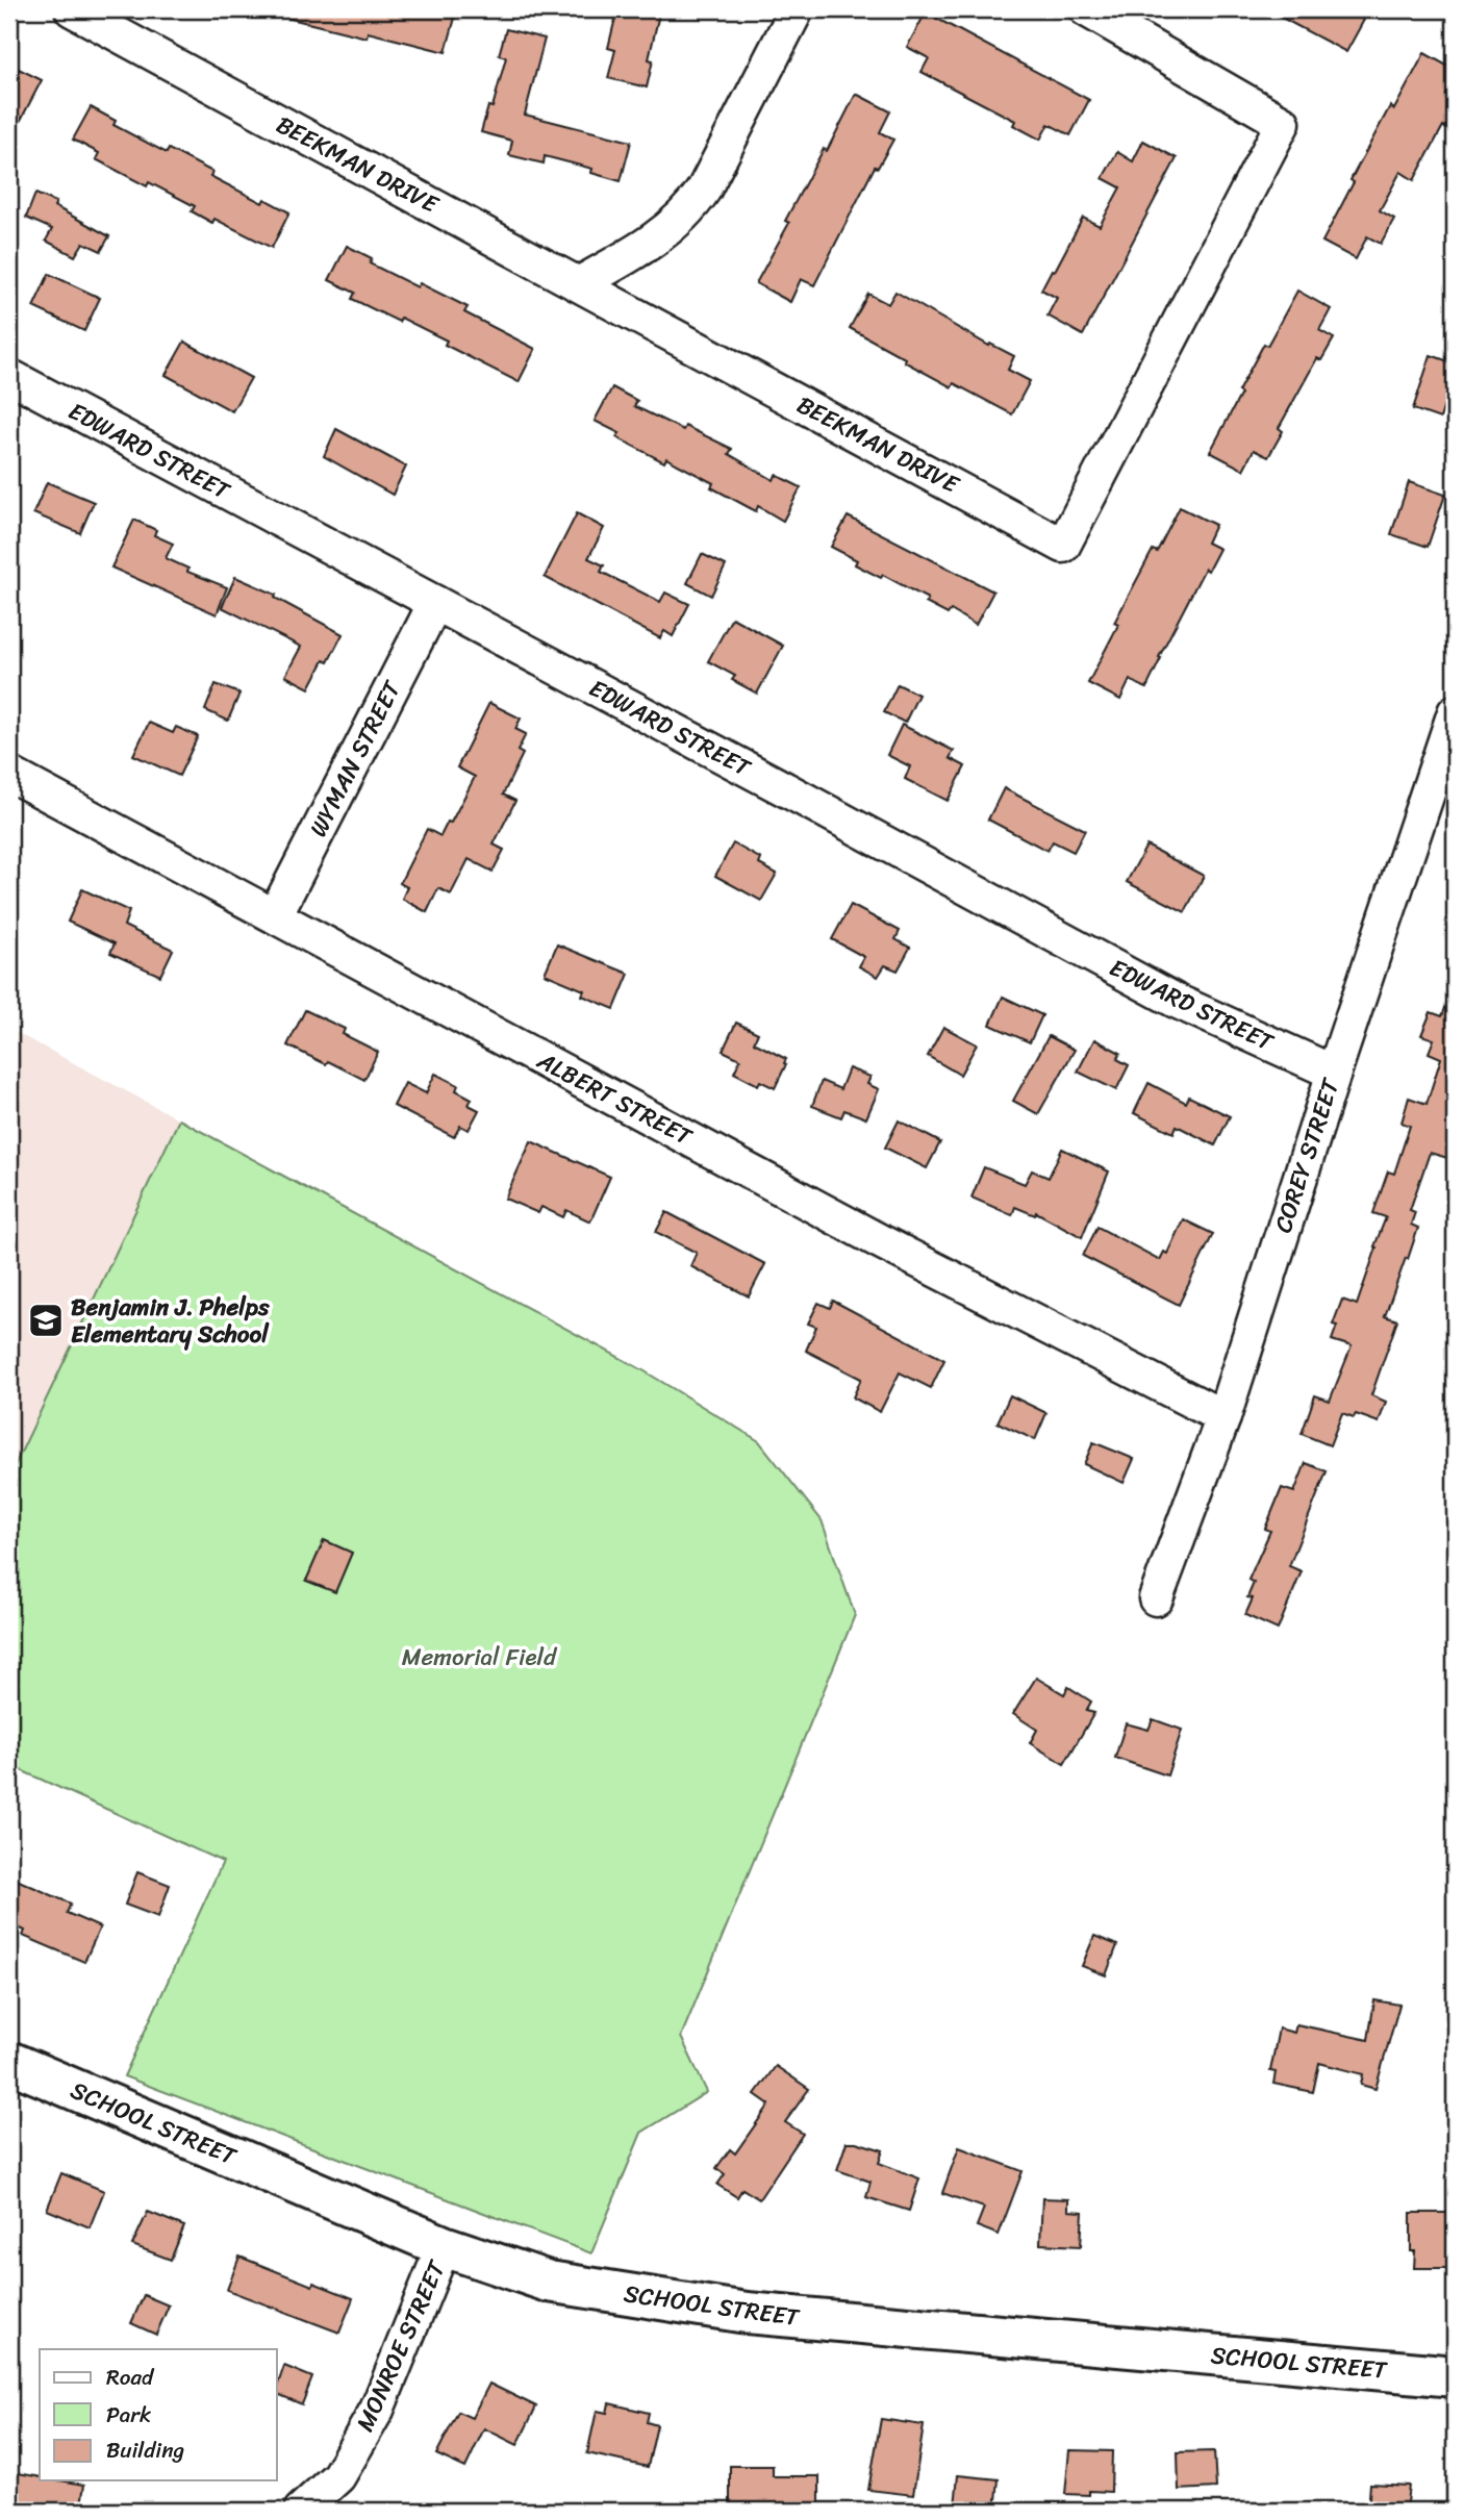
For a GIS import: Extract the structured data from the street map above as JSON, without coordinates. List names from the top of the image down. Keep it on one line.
{"streets":{"street":["BEEKMAN DRIVE","EDWARD STREET","WYMAN STREET","ALBERT STREET","COREY STREET","SCHOOL STREET","MONROE STREET"]},"crossings":[["EDWARD STREET","WYMAN STREET"],["EDWARD STREET","COREY STREET"],["WYMAN STREET","ALBERT STREET"],["ALBERT STREET","COREY STREET"],["SCHOOL STREET","MONROE STREET"]],"parks":["Memorial Field"],"places":{"school or university":["Benjamin J. Phelps Elementary School"]},"legend":["Road","Park","Building"]}
